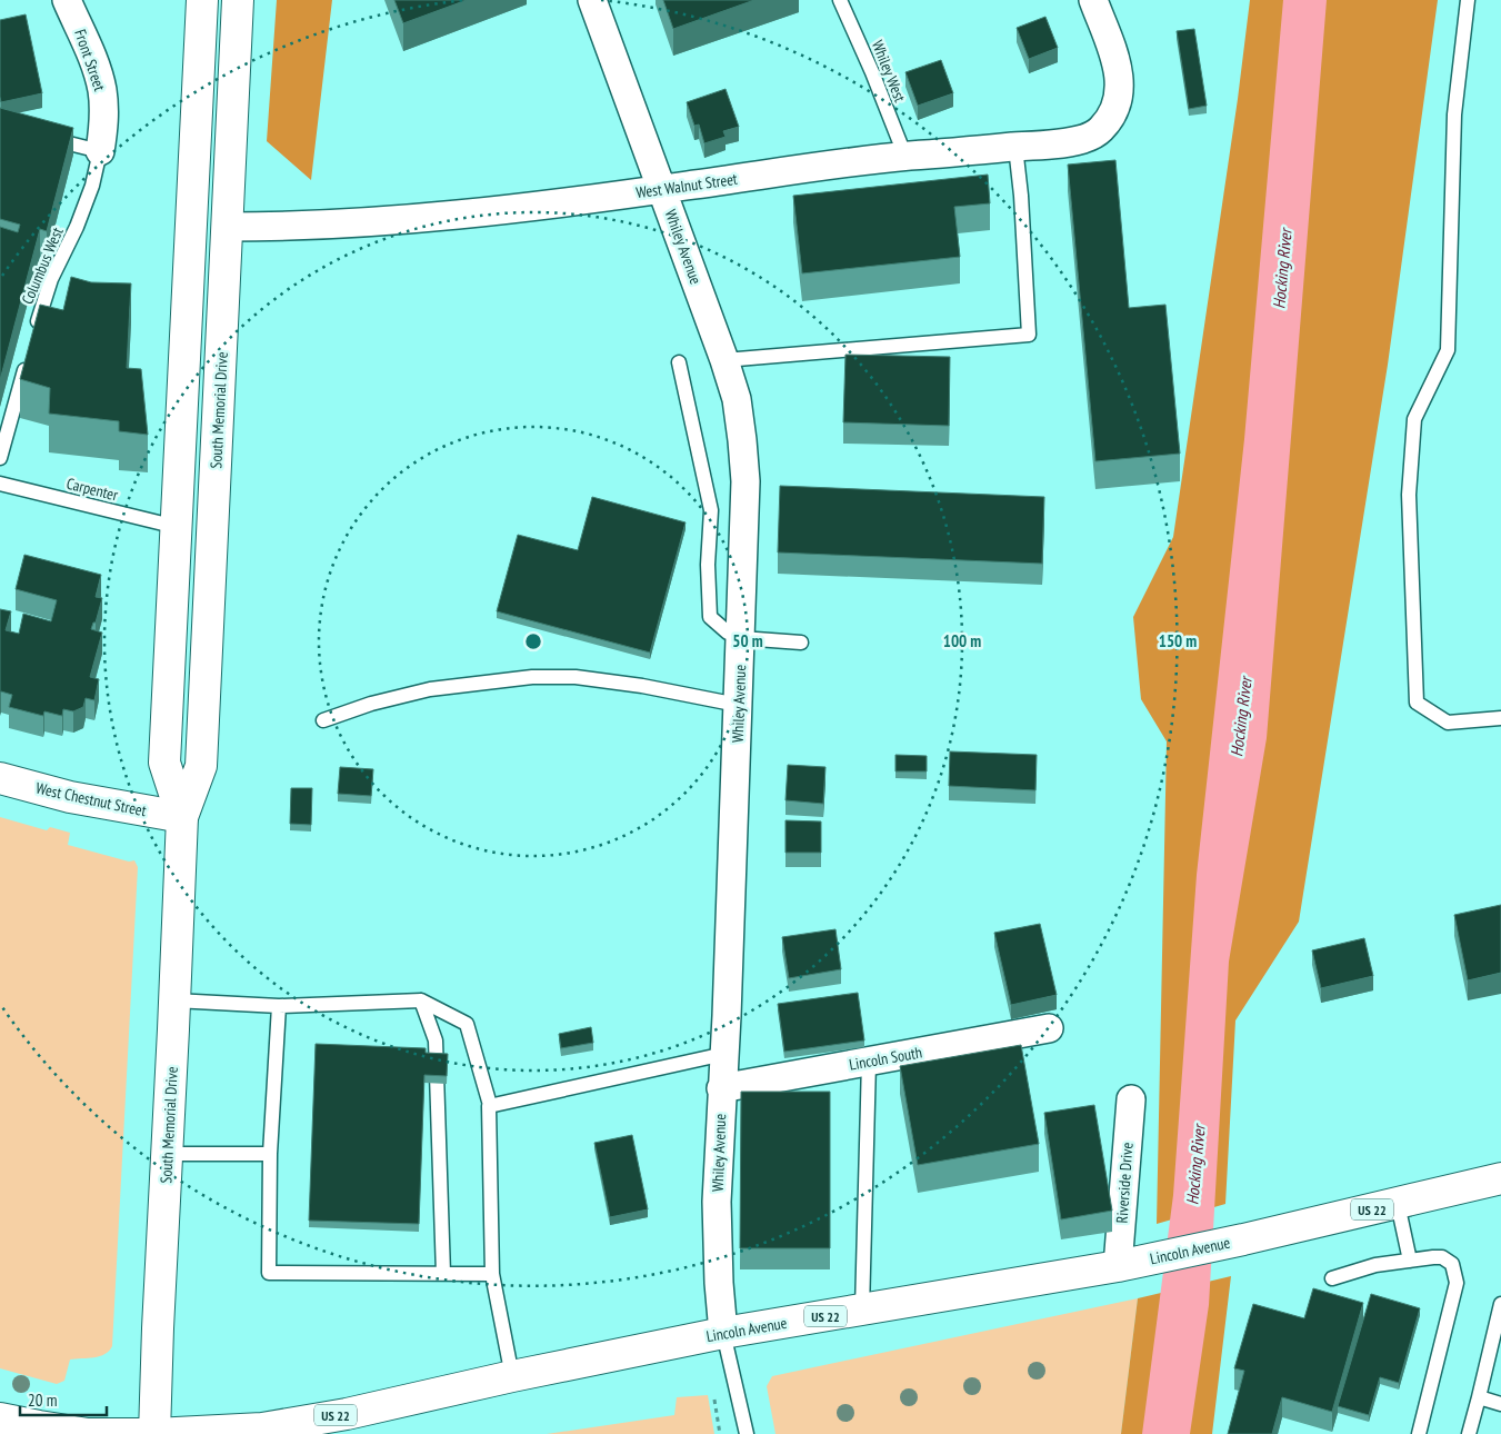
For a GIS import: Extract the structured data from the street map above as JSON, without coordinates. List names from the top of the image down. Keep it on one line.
{"streets":{"main road":["South Memorial Drive","West Chestnut Street","US 22","Lincoln Avenue"],"street":["Front Street","West Walnut Street","Whiley Avenue","Lincoln South","Riverside Drive"],"lane":["Whiley West","Columbus West","Carpenter"]},"crossings":[["Front Street","Columbus West"],["Whiley West","West Walnut Street"],["West Walnut Street","Whiley Avenue"],["West Walnut Street","South Memorial Drive"],["Whiley Avenue","Lincoln South"],["Whiley Avenue","Lincoln Avenue"],["South Memorial Drive","Carpenter"],["South Memorial Drive","West Chestnut Street"],["South Memorial Drive","US 22"],["South Memorial Drive","Lincoln Avenue"],["Riverside Drive","Lincoln Avenue"],["US 22","Lincoln Avenue"]],"water":["Hocking River"],"scale_bar":"20 m","rings":["50 m","100 m","150 m"]}
